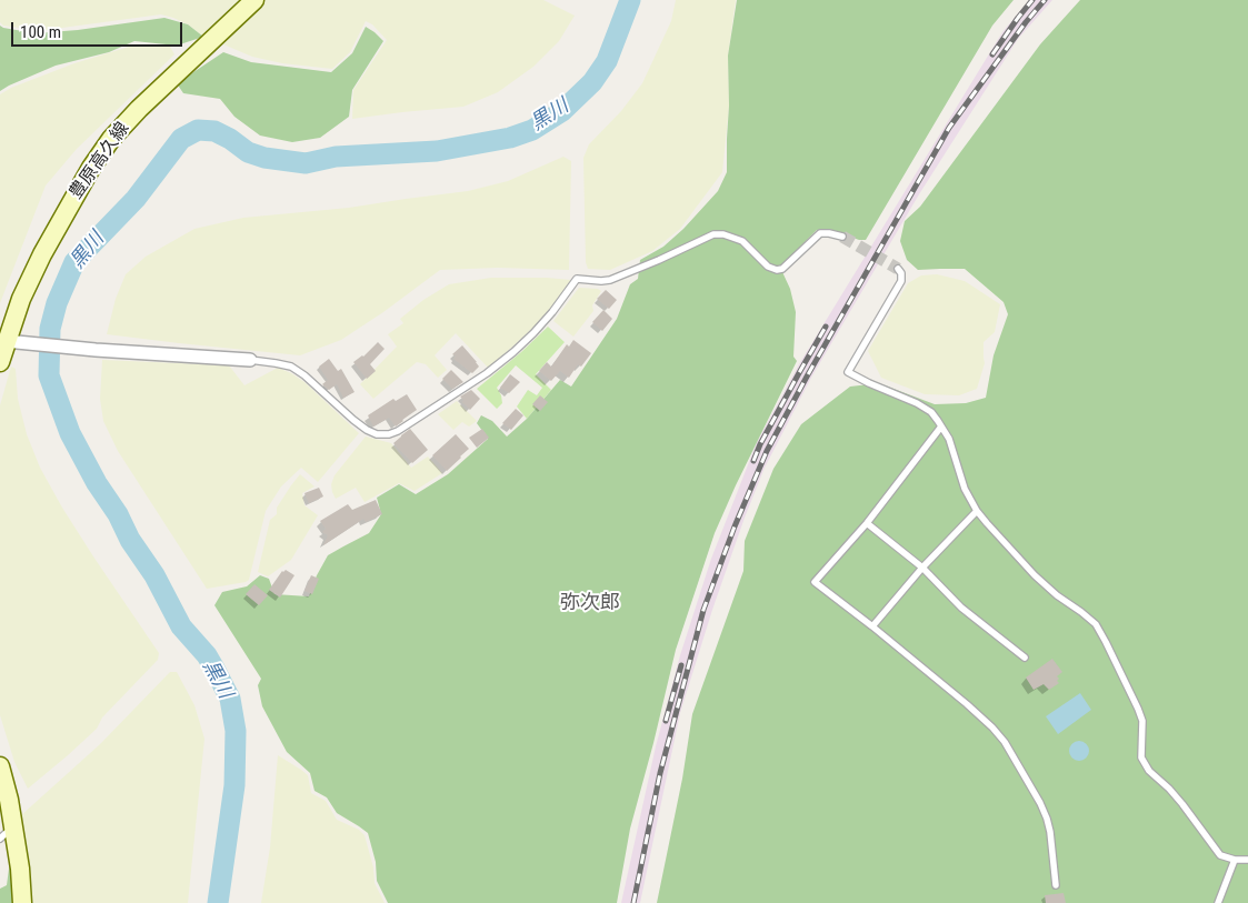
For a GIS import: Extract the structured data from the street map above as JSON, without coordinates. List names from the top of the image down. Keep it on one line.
{"streets":{"main road":["豊原高久線"]},"districts":["弥次郎"],"water":["黒川"],"scale_bar":"100 m"}
